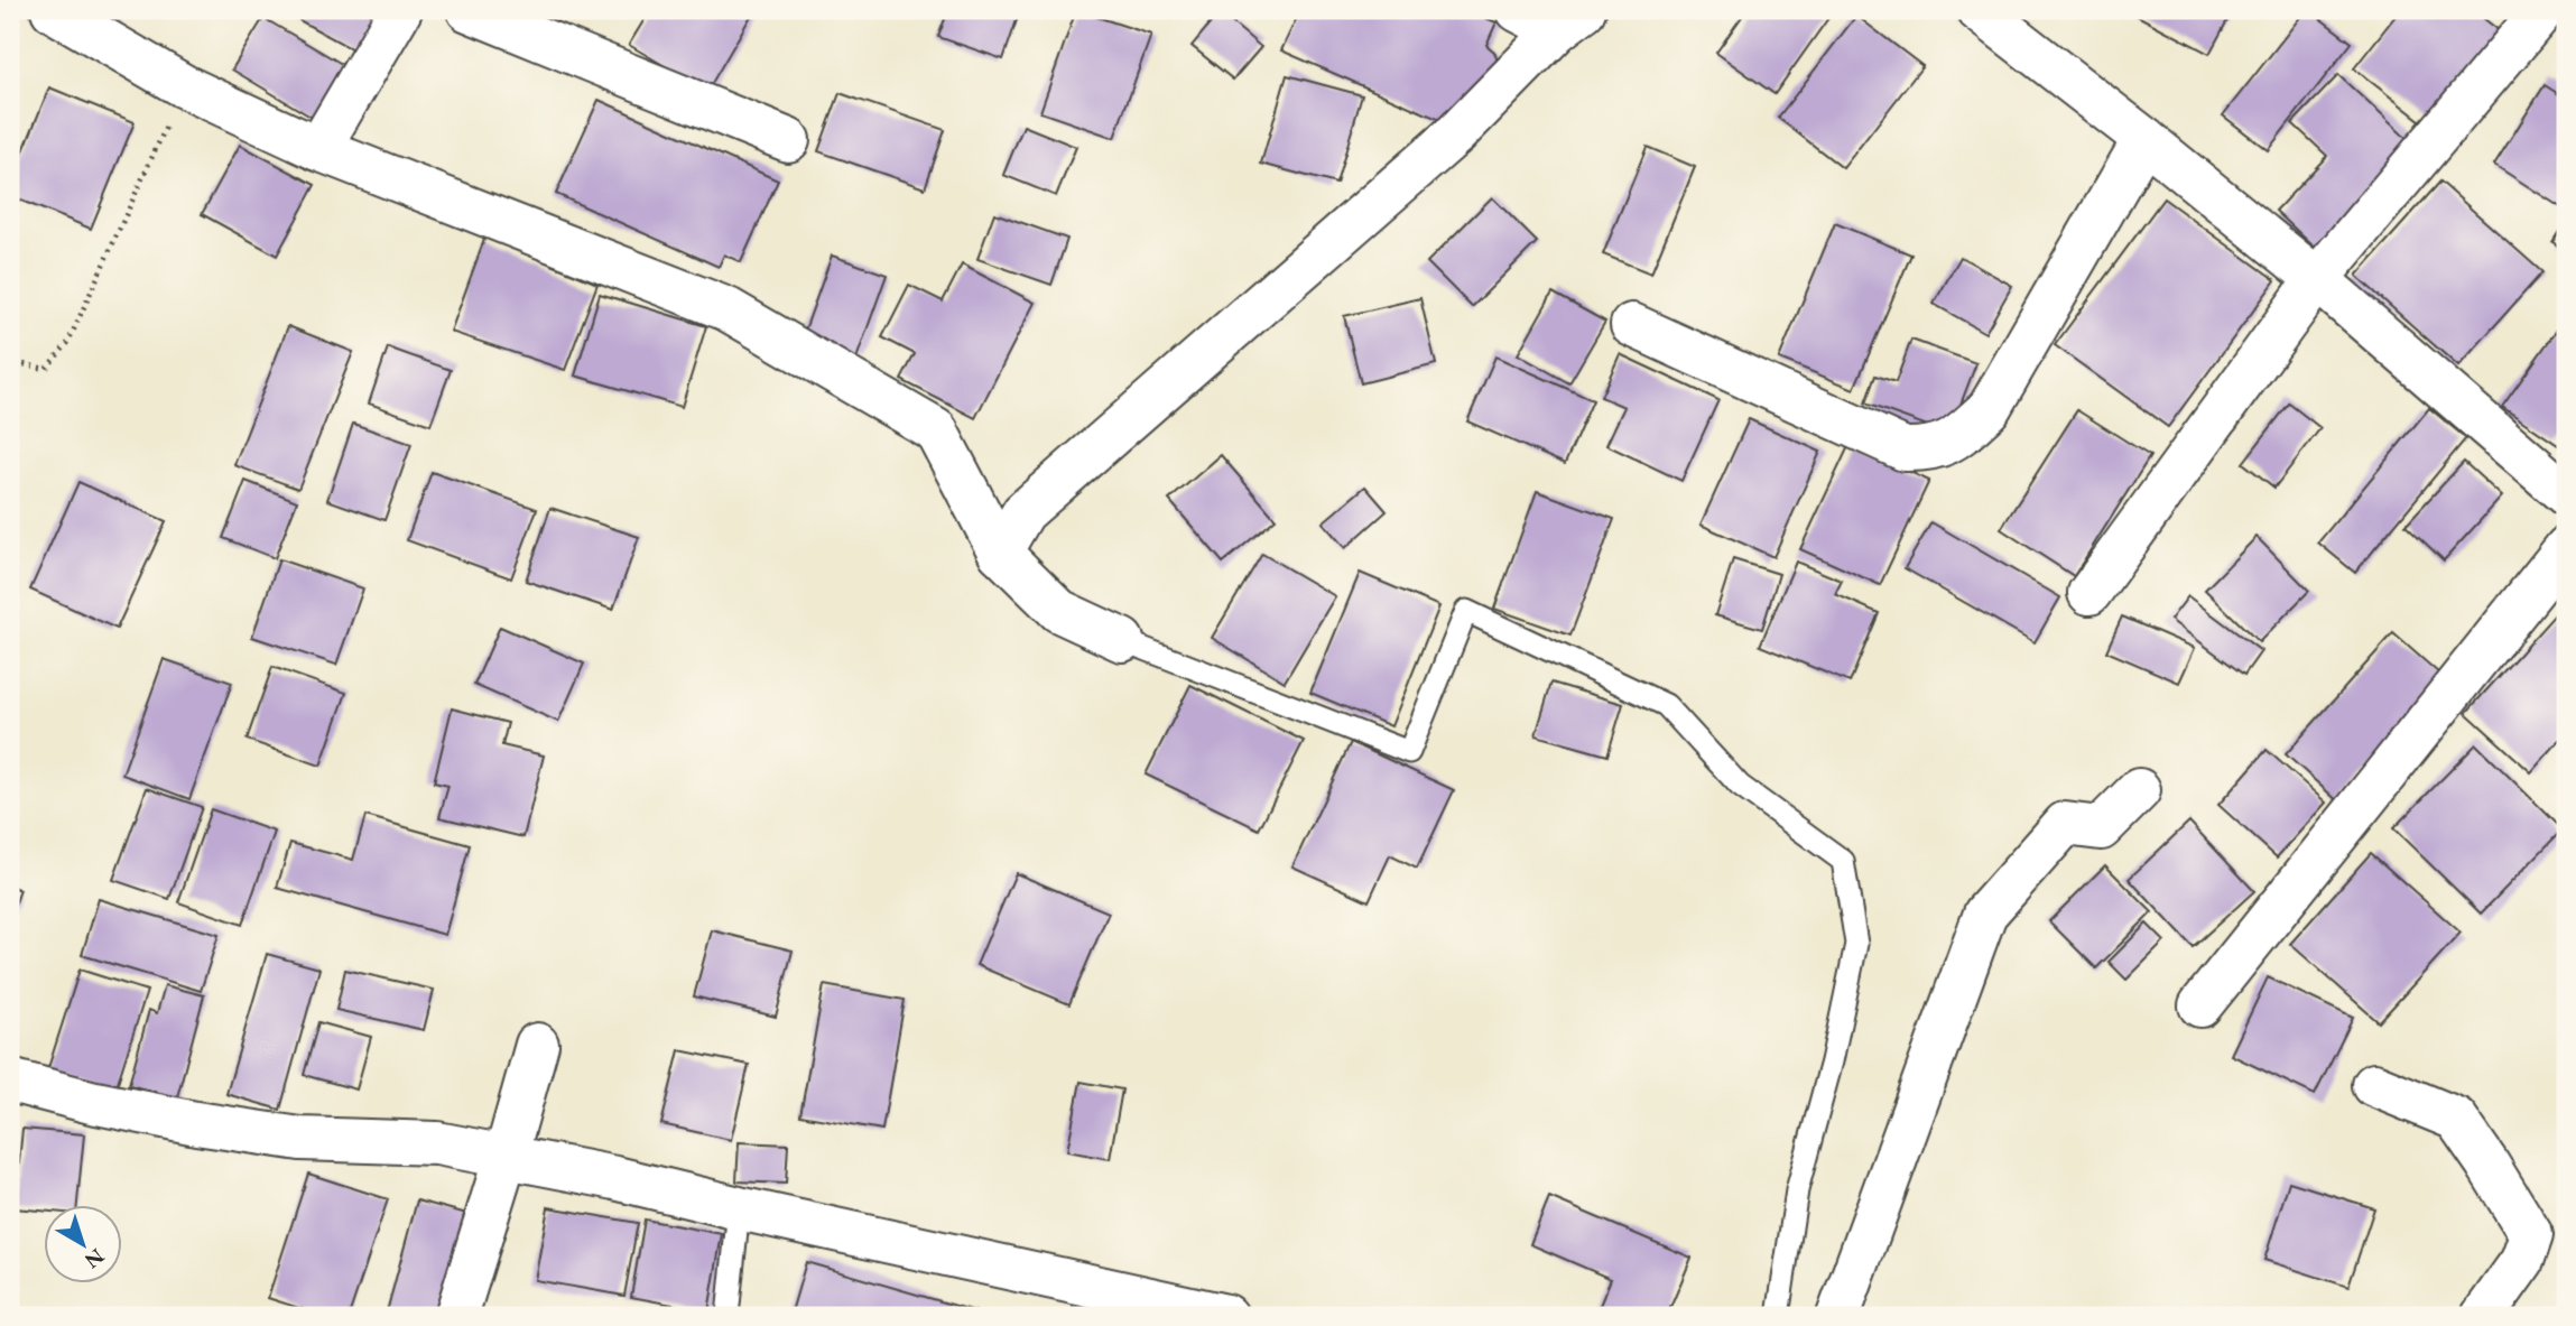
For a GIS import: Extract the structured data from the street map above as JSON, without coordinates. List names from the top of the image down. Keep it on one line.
{"north":"bottom right"}
